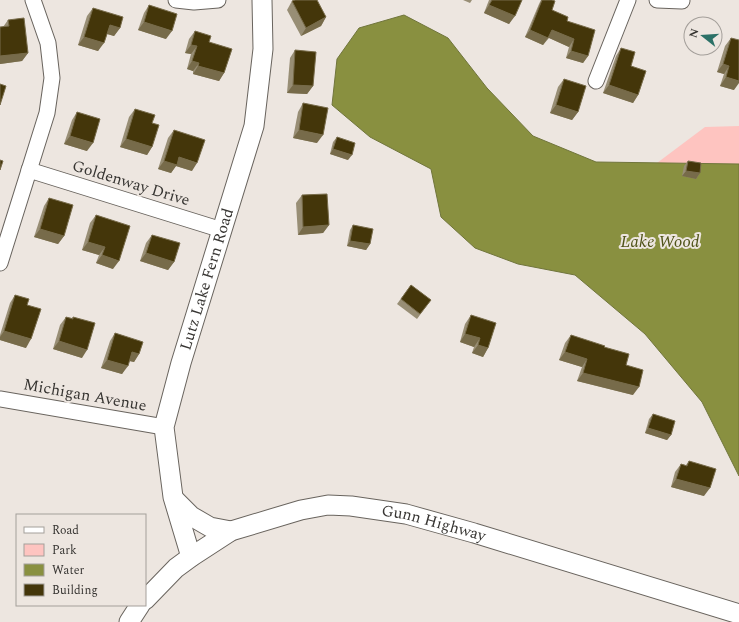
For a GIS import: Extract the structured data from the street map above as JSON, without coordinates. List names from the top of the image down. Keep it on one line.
{"streets":{"main road":["Lutz Lake Fern Road","Gunn Highway"],"street":["Goldenway Drive","Michigan Avenue"]},"crossings":[["Goldenway Drive","Lutz Lake Fern Road"],["Lutz Lake Fern Road","Michigan Avenue"],["Lutz Lake Fern Road","Gunn Highway"]],"water":["Lake Wood"],"legend":["Road","Park","Water","Building"],"north":"left"}
